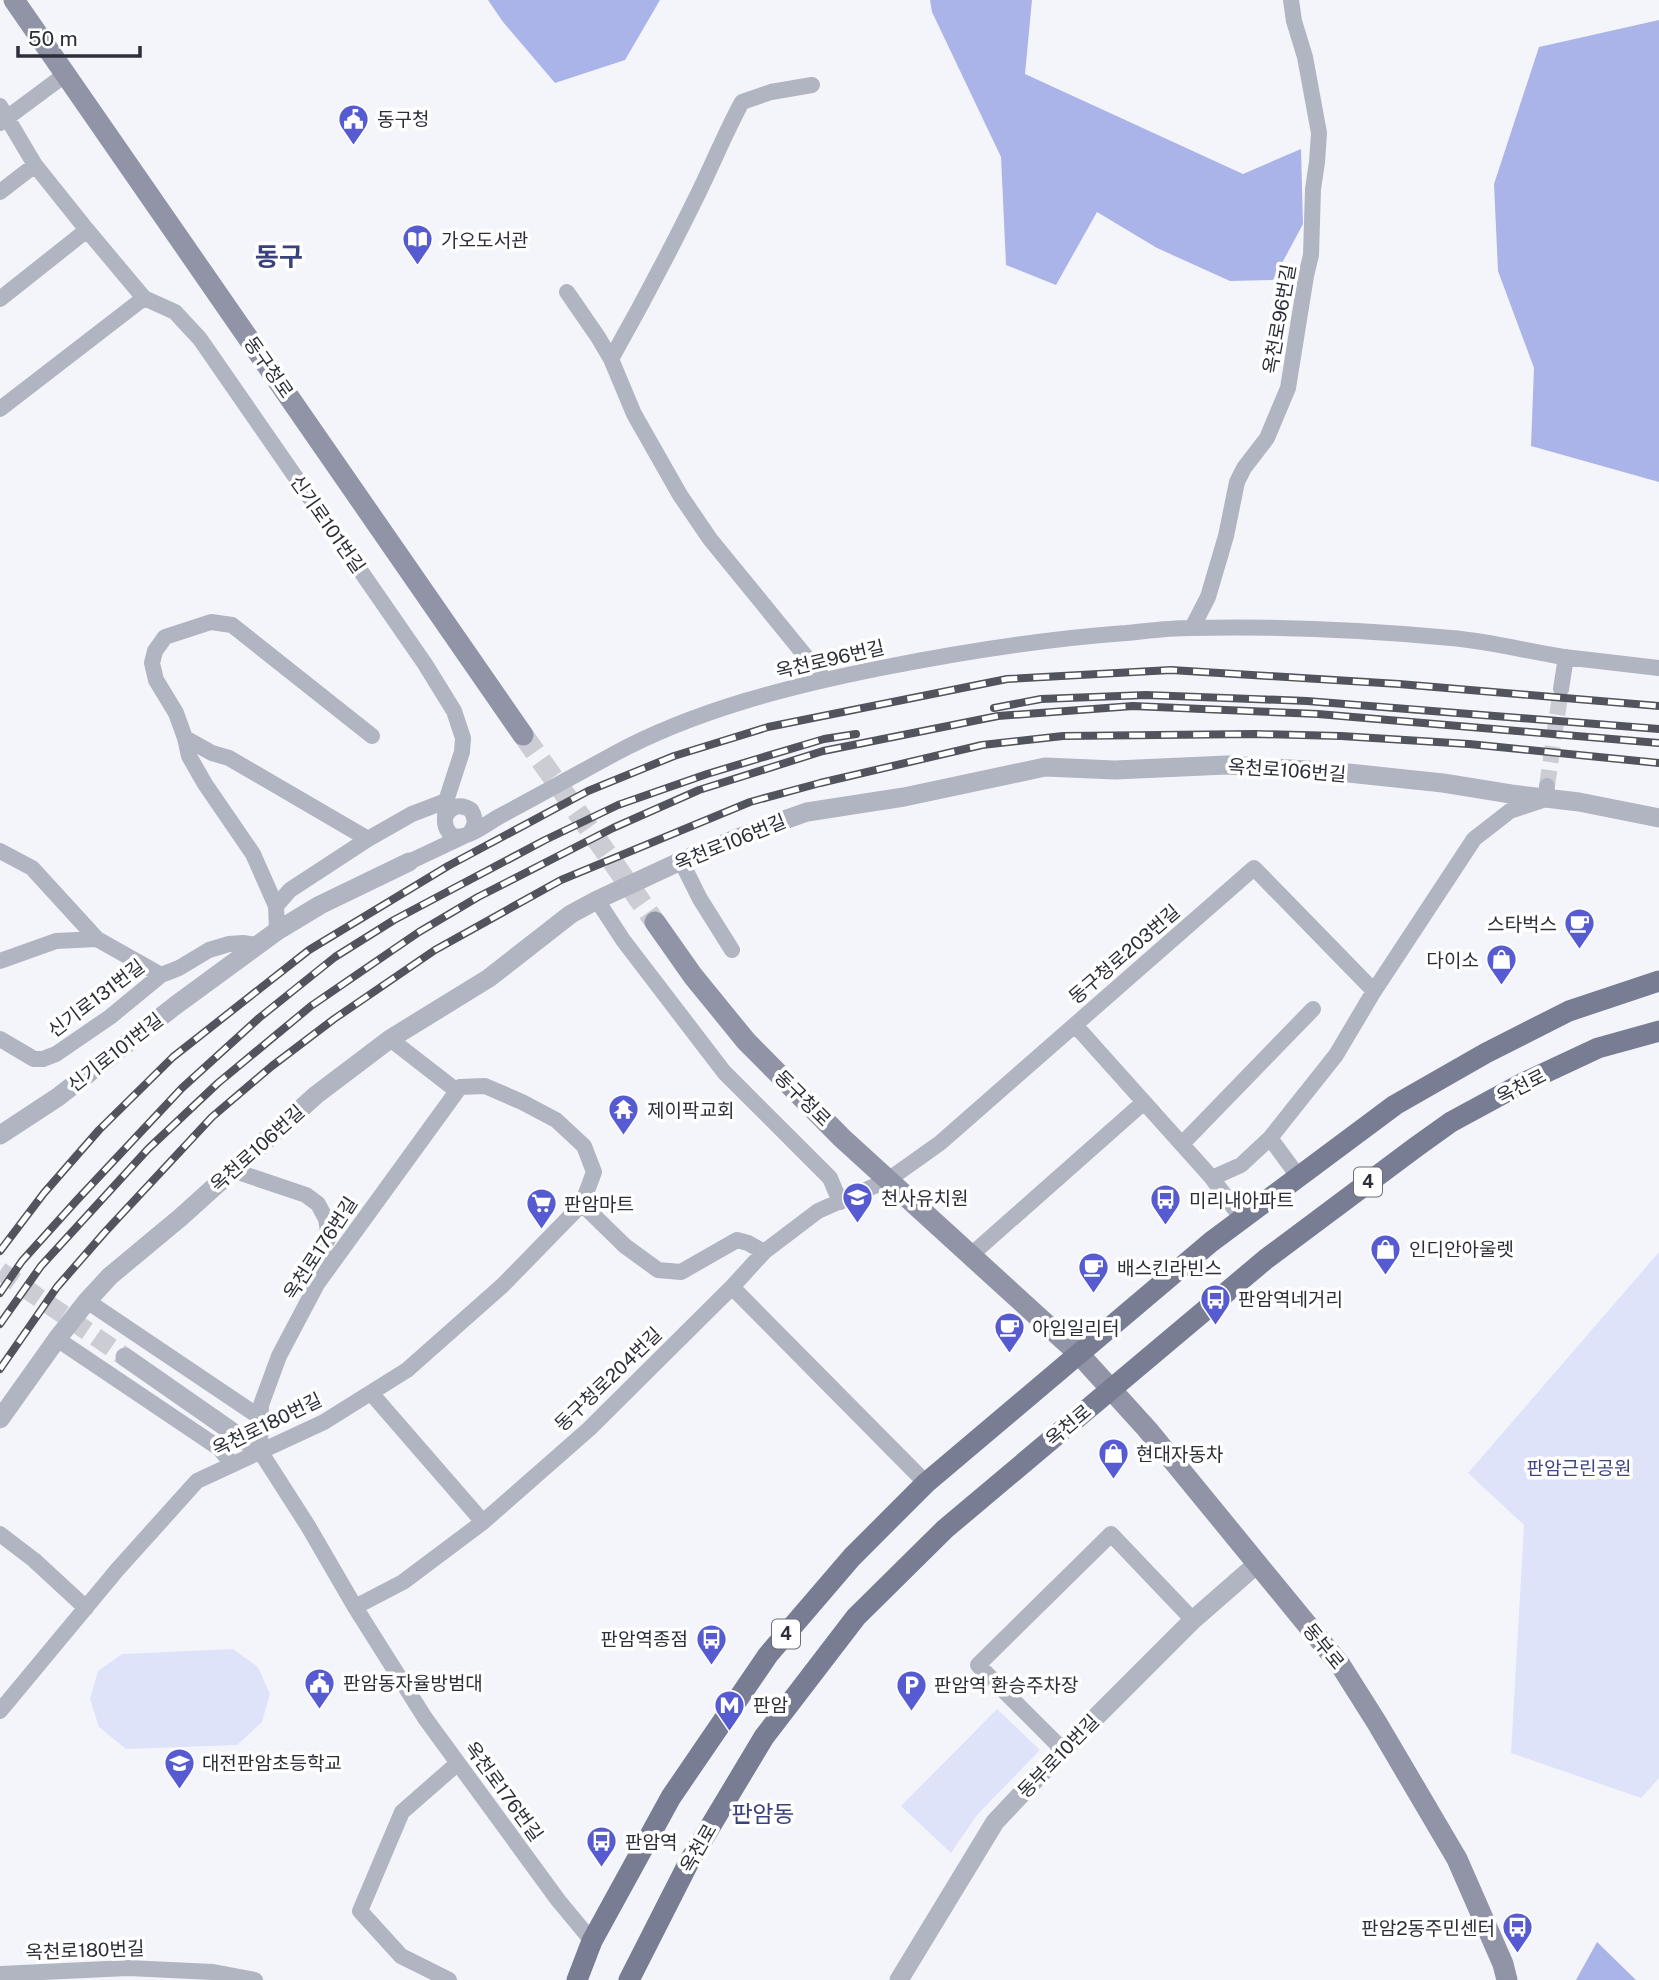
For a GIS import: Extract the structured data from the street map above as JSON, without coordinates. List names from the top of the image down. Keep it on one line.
{"streets":{"main road":["동구청로","옥천로","4","동부로"],"street":["옥천로96번길","신기로101번길","옥천로106번길","동구청로203번길","신기로131번길","옥천로176번길","동구청로204번길","옥천로180번길","동부로10번길"]},"crossings":[["옥천로96번길","신기로101번길"],["동구청로","동구청로203번길"],["동구청로","4"],["동구청로","동구청로204번길"],["동구청로","동부로"],["신기로101번길","신기로131번길"],["동구청로203번길","동구청로204번길"],["옥천로","동부로"],["4","옥천로176번길"],["4","동부로"],["옥천로176번길","동구청로204번길"],["옥천로176번길","옥천로180번길"],["동부로","동부로10번길"]],"districts":["동구","판암동"],"parks":["판암근린공원"],"places":{"public building":["동구청","판암동자율방범대"],"library":["가오도서관"],"cafe":["스타벅스","배스킨라빈스","아임일리터"],"shop":["다이소","인디안아울렛","현대자동차"],"temple":["제이팍교회"],"school or university":["천사유치원","대전판암초등학교"],"bus stop":["미리내아파트","판암역네거리","판암역종점","판암역","판암2동주민센터"],"supermarket":["판암마트"],"parking":["판암역 환승주차장"],"metro station":["판암"]},"scale_bar":"50 m"}
